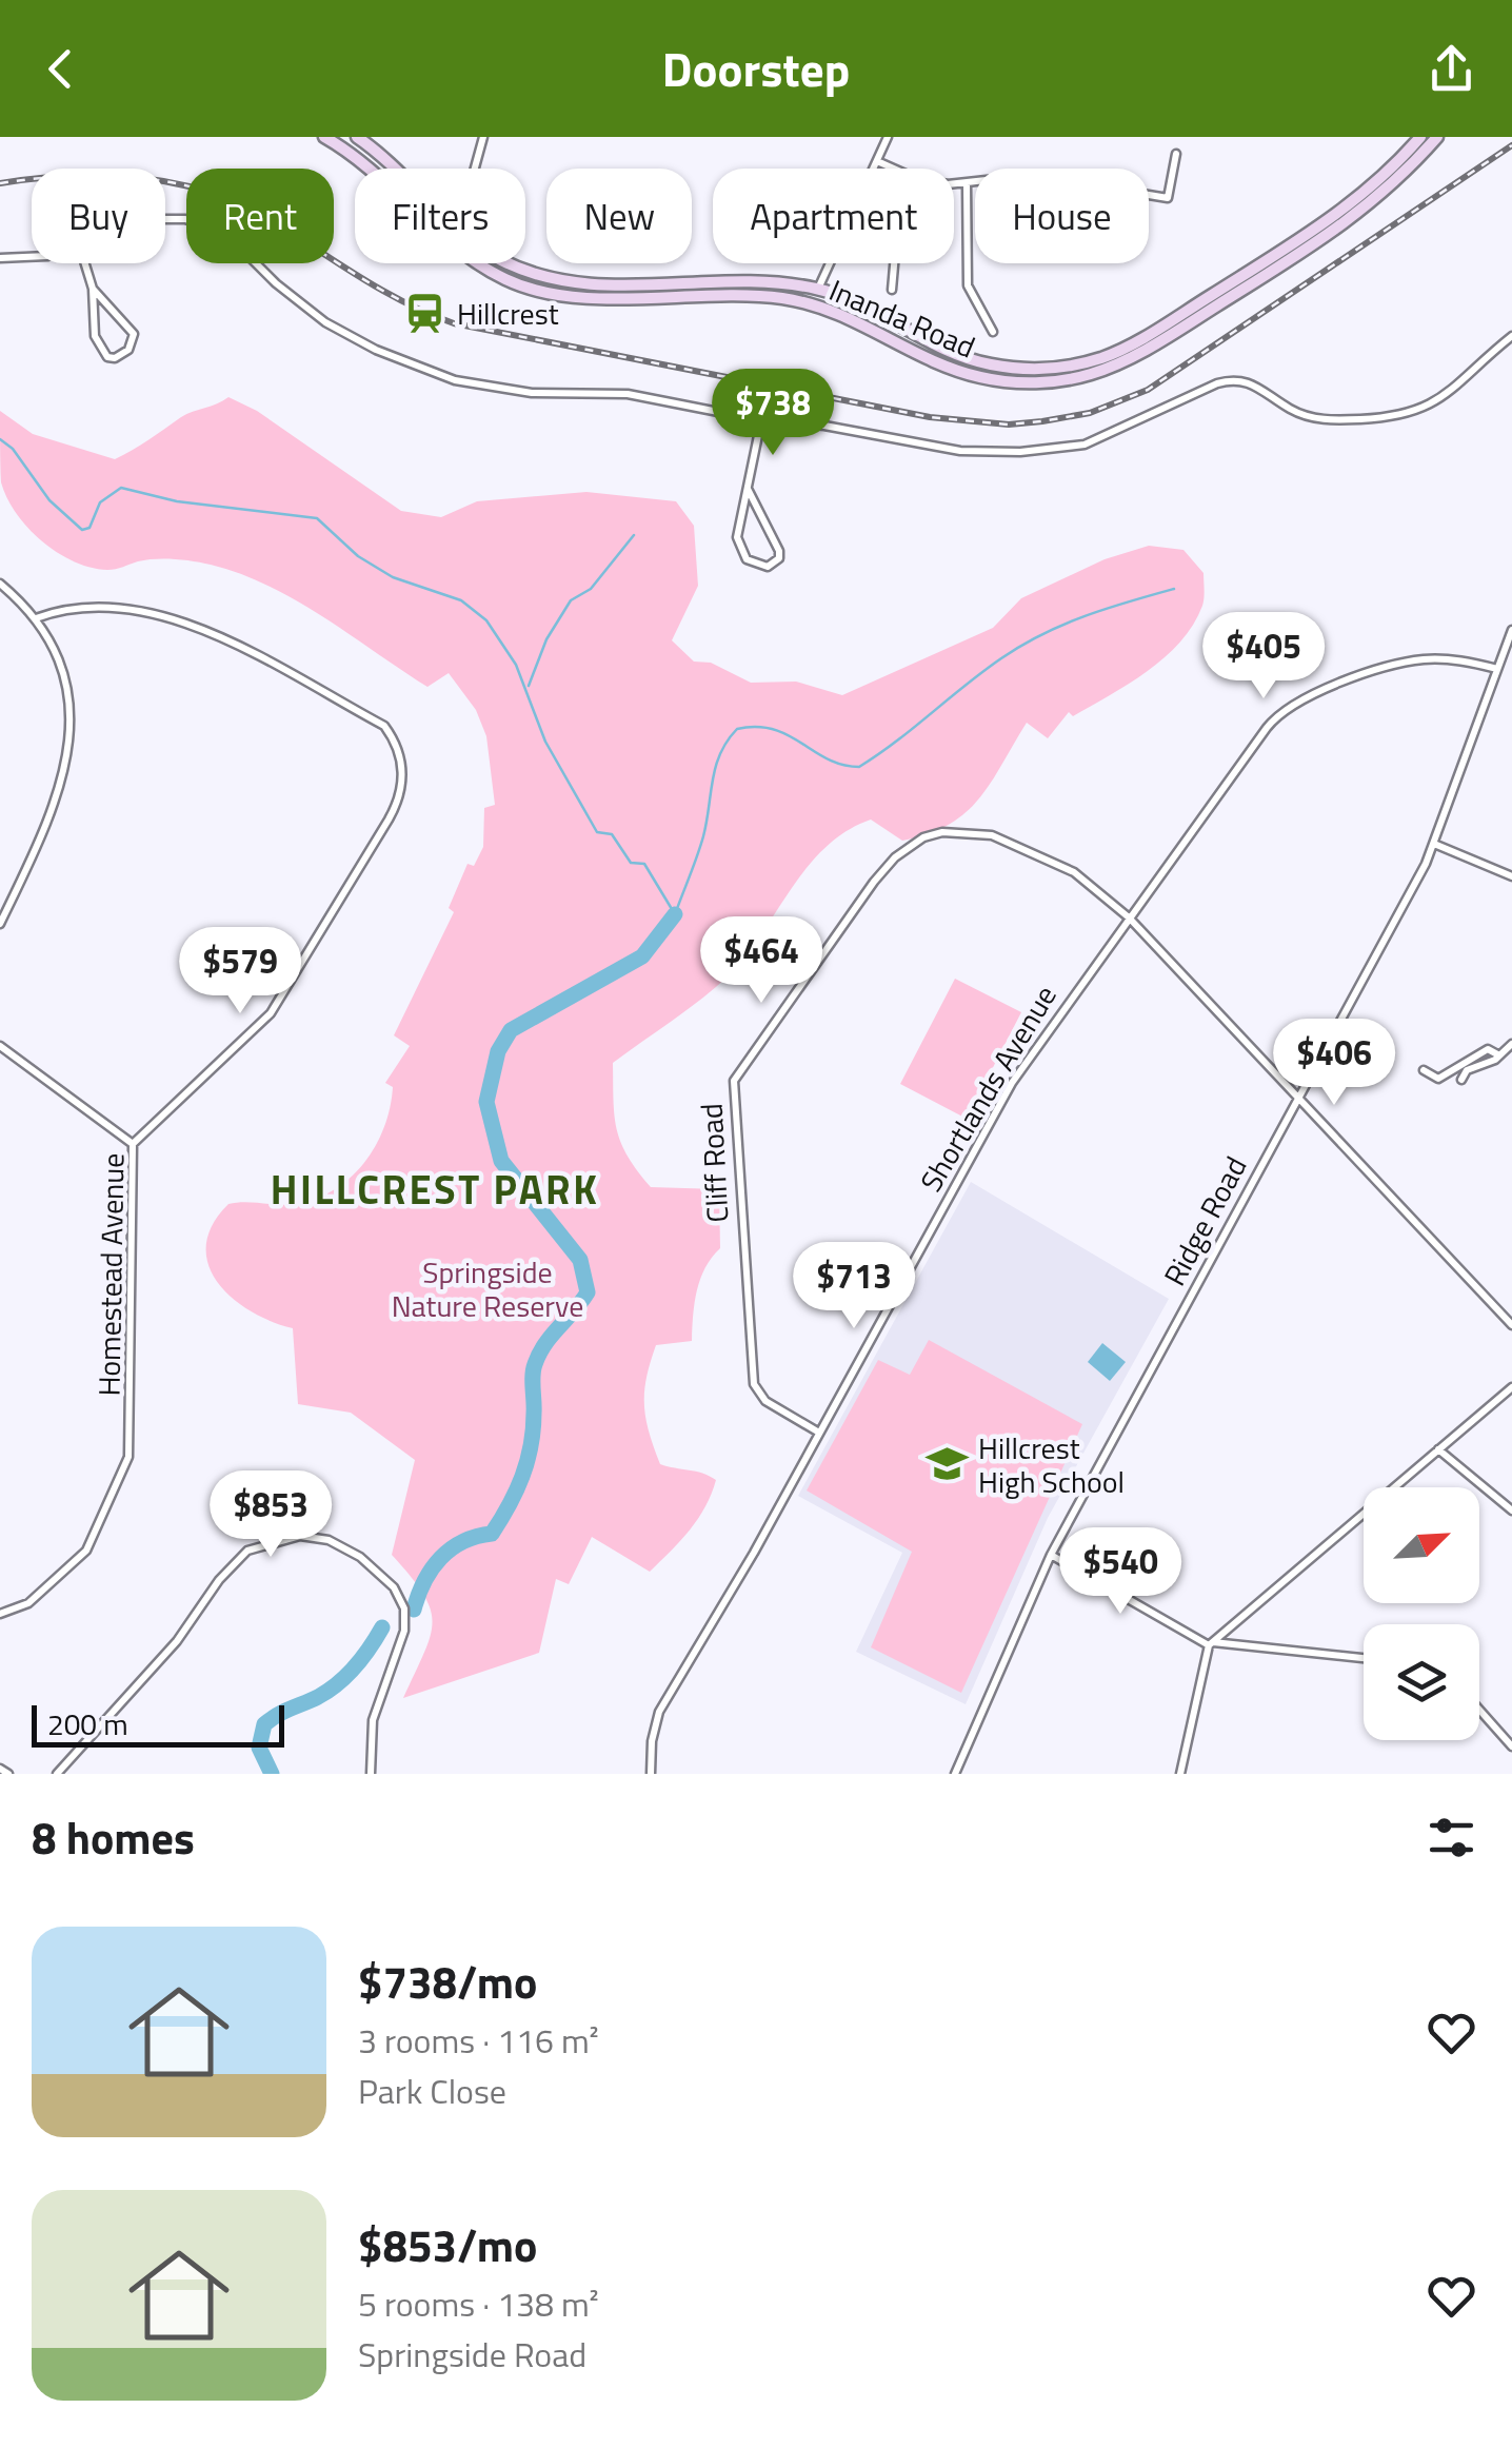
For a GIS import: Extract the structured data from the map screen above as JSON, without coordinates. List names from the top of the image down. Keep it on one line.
{"streets":{"main road":["Inanda Road"],"street":["Shortlands Avenue","Cliff Road","Ridge Road","Homestead Avenue"]},"crossings":[["Shortlands Avenue","Cliff Road"],["Shortlands Avenue","Ridge Road"]],"districts":["HILLCREST PARK"],"parks":["Springside Nature Reserve"],"places":{"station":["Hillcrest"],"school or university":["Hillcrest High School"]},"scale_bar":"200 m","north":"top right","page":{"header":"Doorstep","chip":["Buy","Rent","Filters","New","Apartment","House"],"price":["$738","$405","$464","$579","$406","$713","$853","$540"],"scale":"200 m","heading":"8 homes","list":[{"name":"$738/mo","note":"3 rooms · 116 m² · Park Close"},{"name":"$853/mo","note":"5 rooms · 138 m² · Springside Road"}]}}
